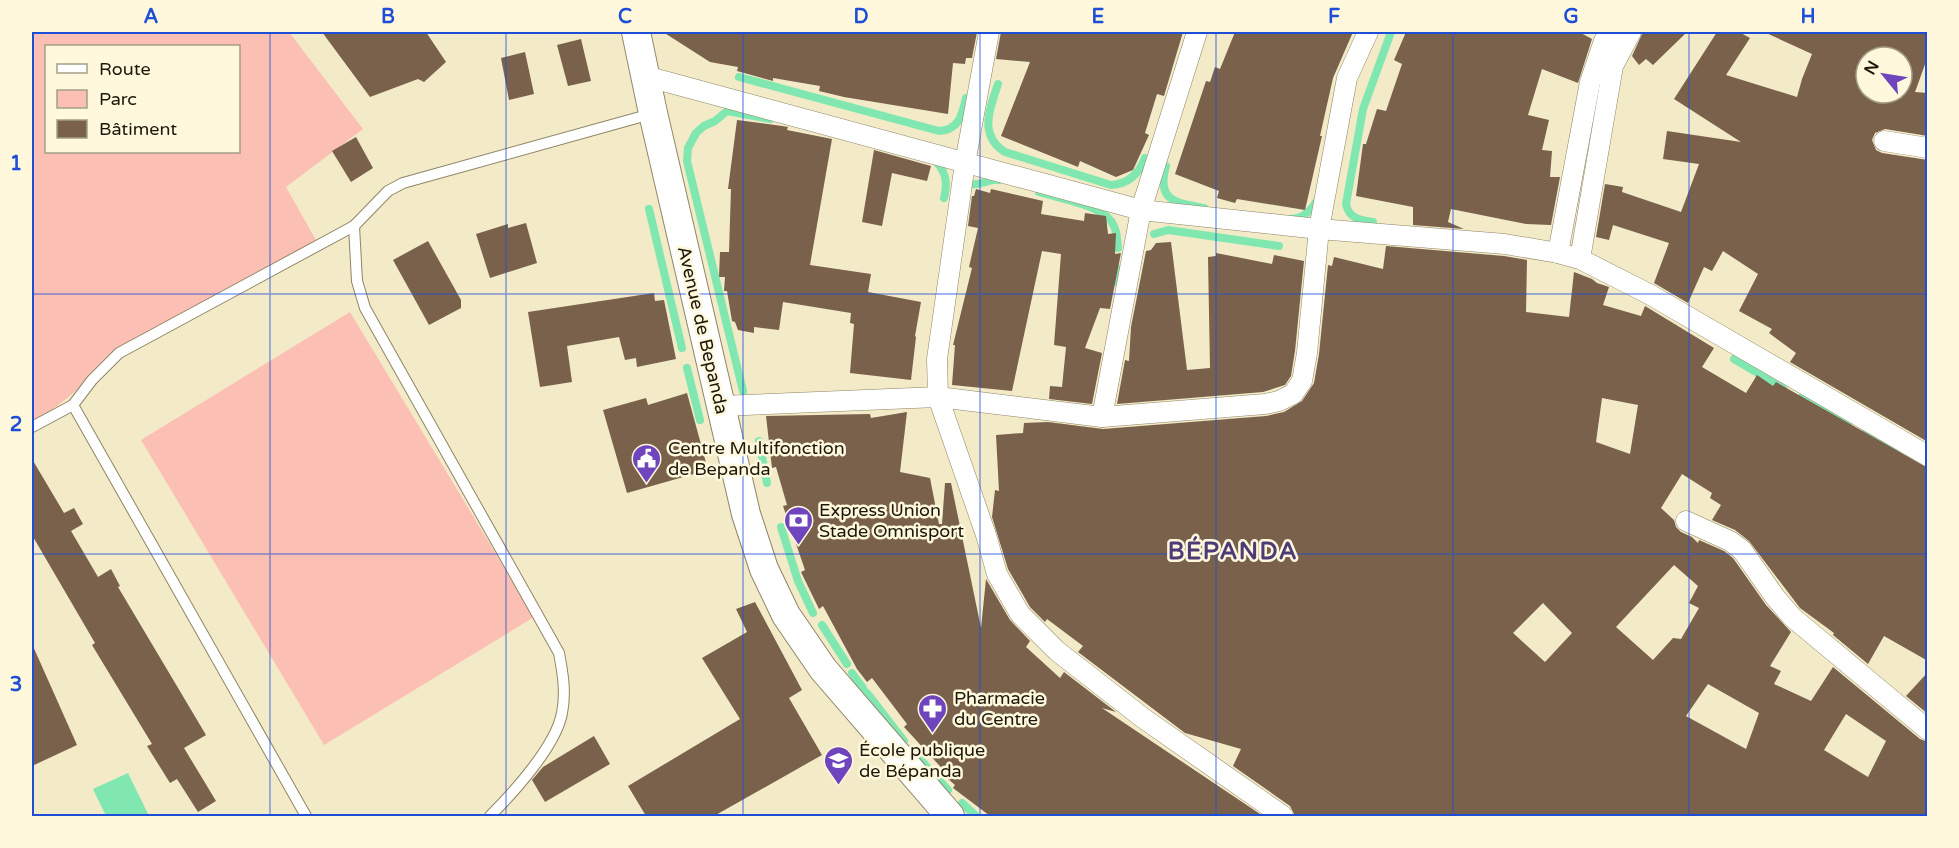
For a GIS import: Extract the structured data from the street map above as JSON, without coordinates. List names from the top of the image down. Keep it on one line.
{"streets":{"main road":["Avenue de Bepanda"]},"districts":["BÉPANDA"],"places":{"public building":["Centre Multifonction de Bepanda"],"bank":["Express Union Stade Omnisport"],"pharmacy":["Pharmacie du Centre"],"school or university":["École publique de Bépanda"]},"legend":["Route","Parc","Bâtiment"],"north":"top left","grid":{"columns":["A","B","C","D","E","F","G","H"],"rows":["1","2","3"]}}
